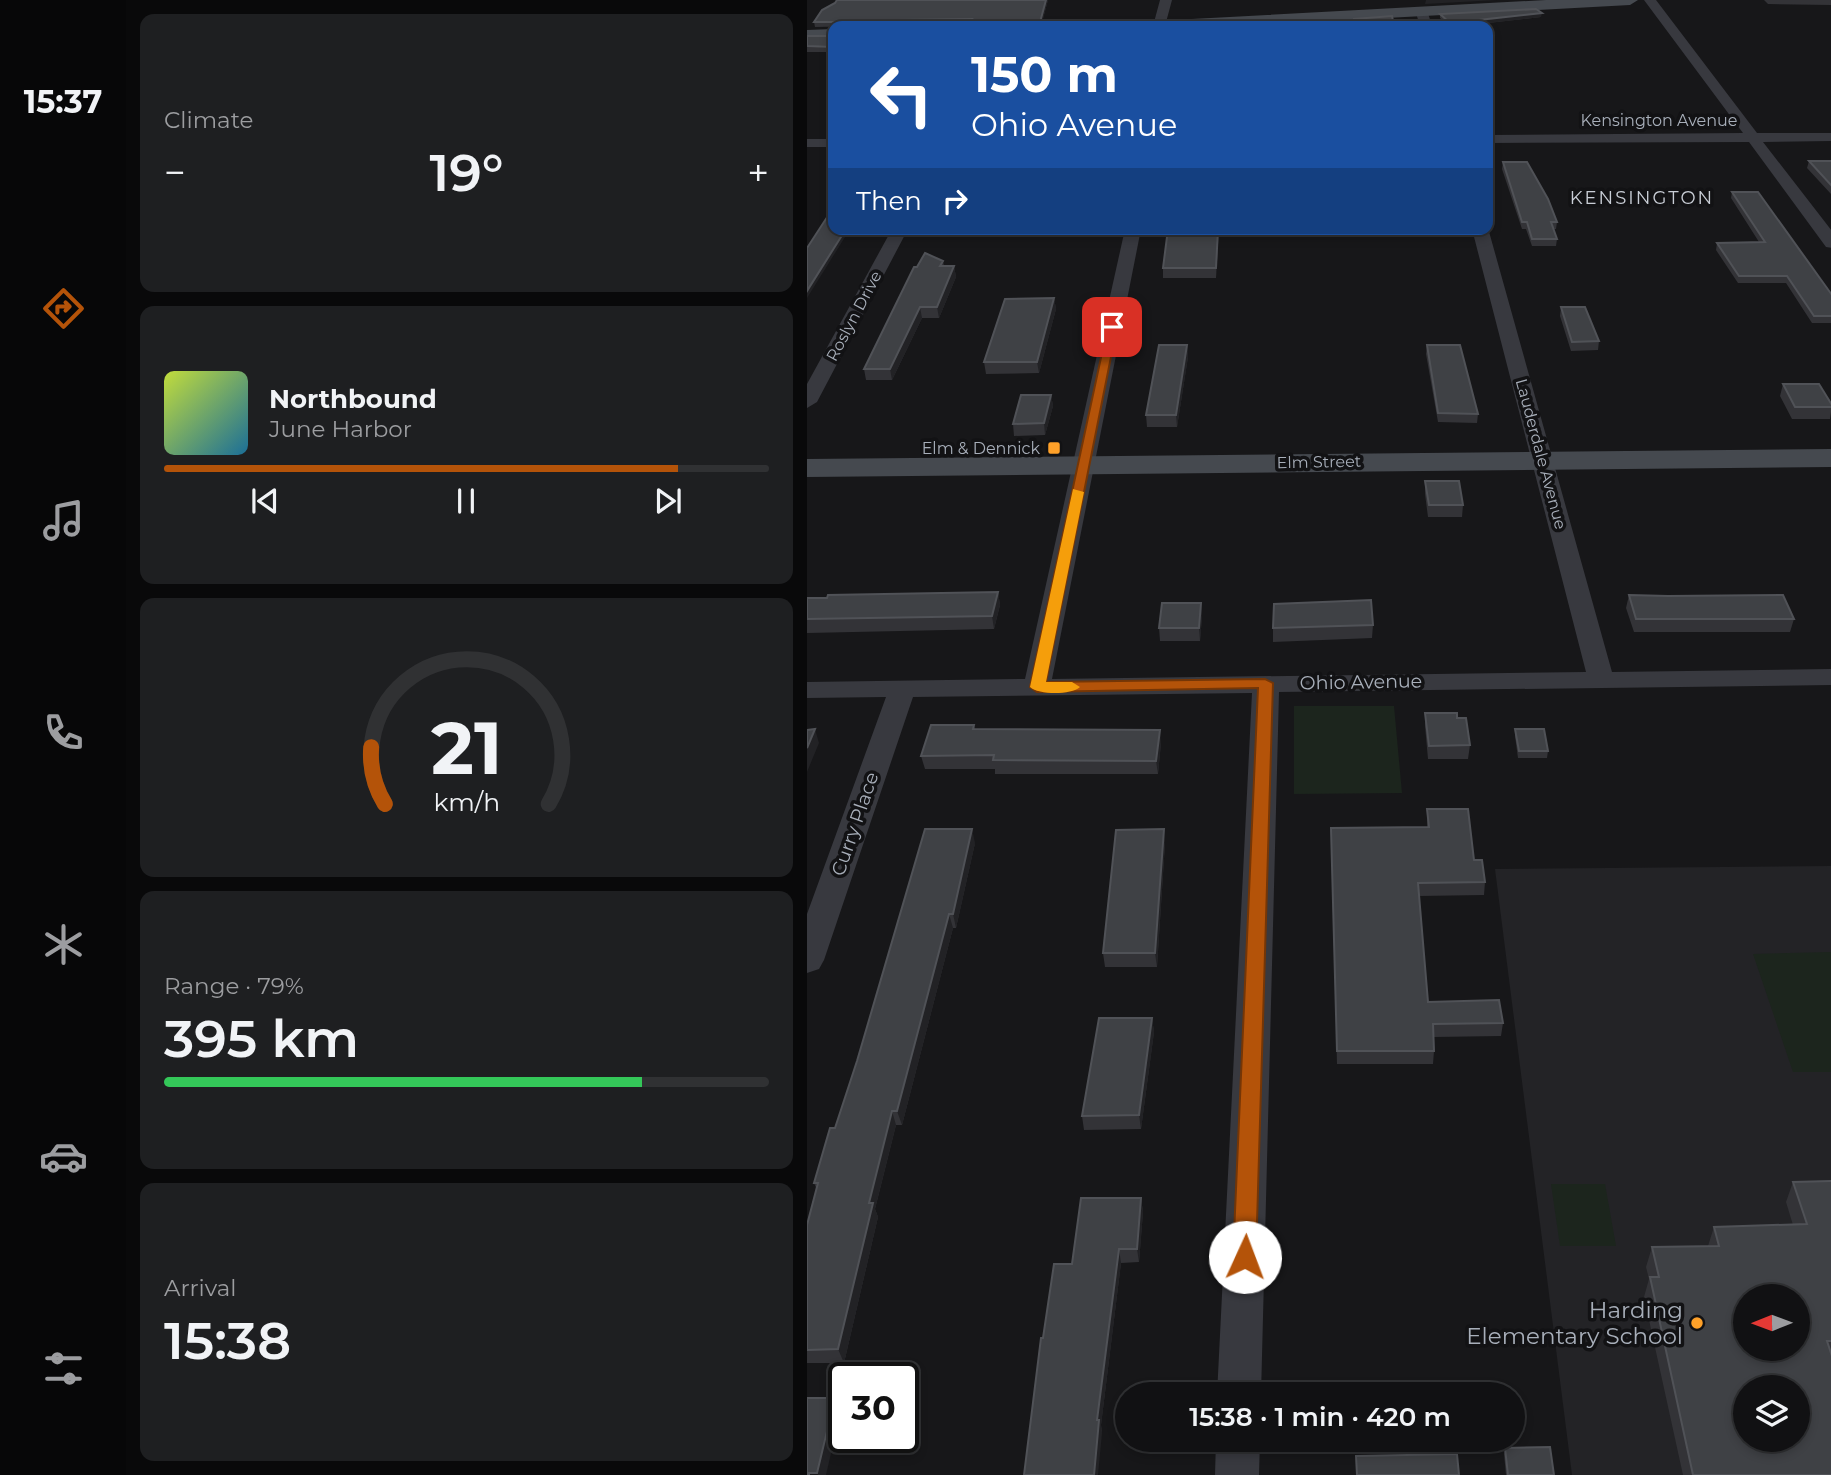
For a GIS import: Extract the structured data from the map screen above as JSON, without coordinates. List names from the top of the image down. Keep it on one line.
{"streets":{"street":["Kensington Avenue","Roslyn Drive","Lauderdale Avenue","Elm Street","Ohio Avenue","Curry Place"]},"crossings":[["Lauderdale Avenue","Elm Street"],["Lauderdale Avenue","Ohio Avenue"],["Ohio Avenue","Curry Place"]],"districts":["KENSINGTON"],"places":{"transit":["Elm & Dennick"],"other":["Harding Elementary School"]},"north":"left","page":{"tabs":"15:37","tile":["Climate",["Range · 79%","395 km"],["Arrival","15:38"]],"turn":["150 m","Ohio Avenue"],"heat":["−","19°","+"],"then":"Then","song":["Northbound","June Harbor"],"limit":"30","trip":"15:38 · 1 min · 420 m","gauge":["21","km/h"]}}
